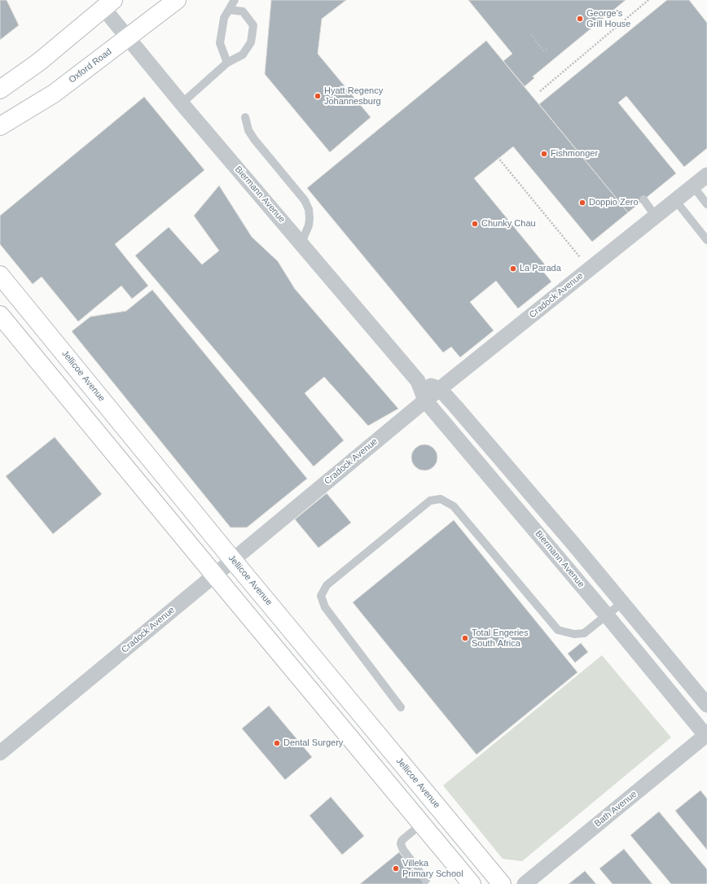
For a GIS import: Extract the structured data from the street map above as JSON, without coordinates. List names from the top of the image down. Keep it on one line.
{"streets":{"main road":["Oxford Road","Jellicoe Avenue"],"street":["Biermann Avenue","Cradock Avenue","Bath Avenue"]},"crossings":[["Oxford Road","Biermann Avenue"],["Biermann Avenue","Cradock Avenue"],["Biermann Avenue","Bath Avenue"],["Cradock Avenue","Jellicoe Avenue"]],"places":["George's Grill House","Hyatt Regency Johannesburg","Fishmonger","Doppio Zero","Chunky Chau","La Parada","Total Engeries South Africa","Dental Surgery","Villeka Primary School"]}
